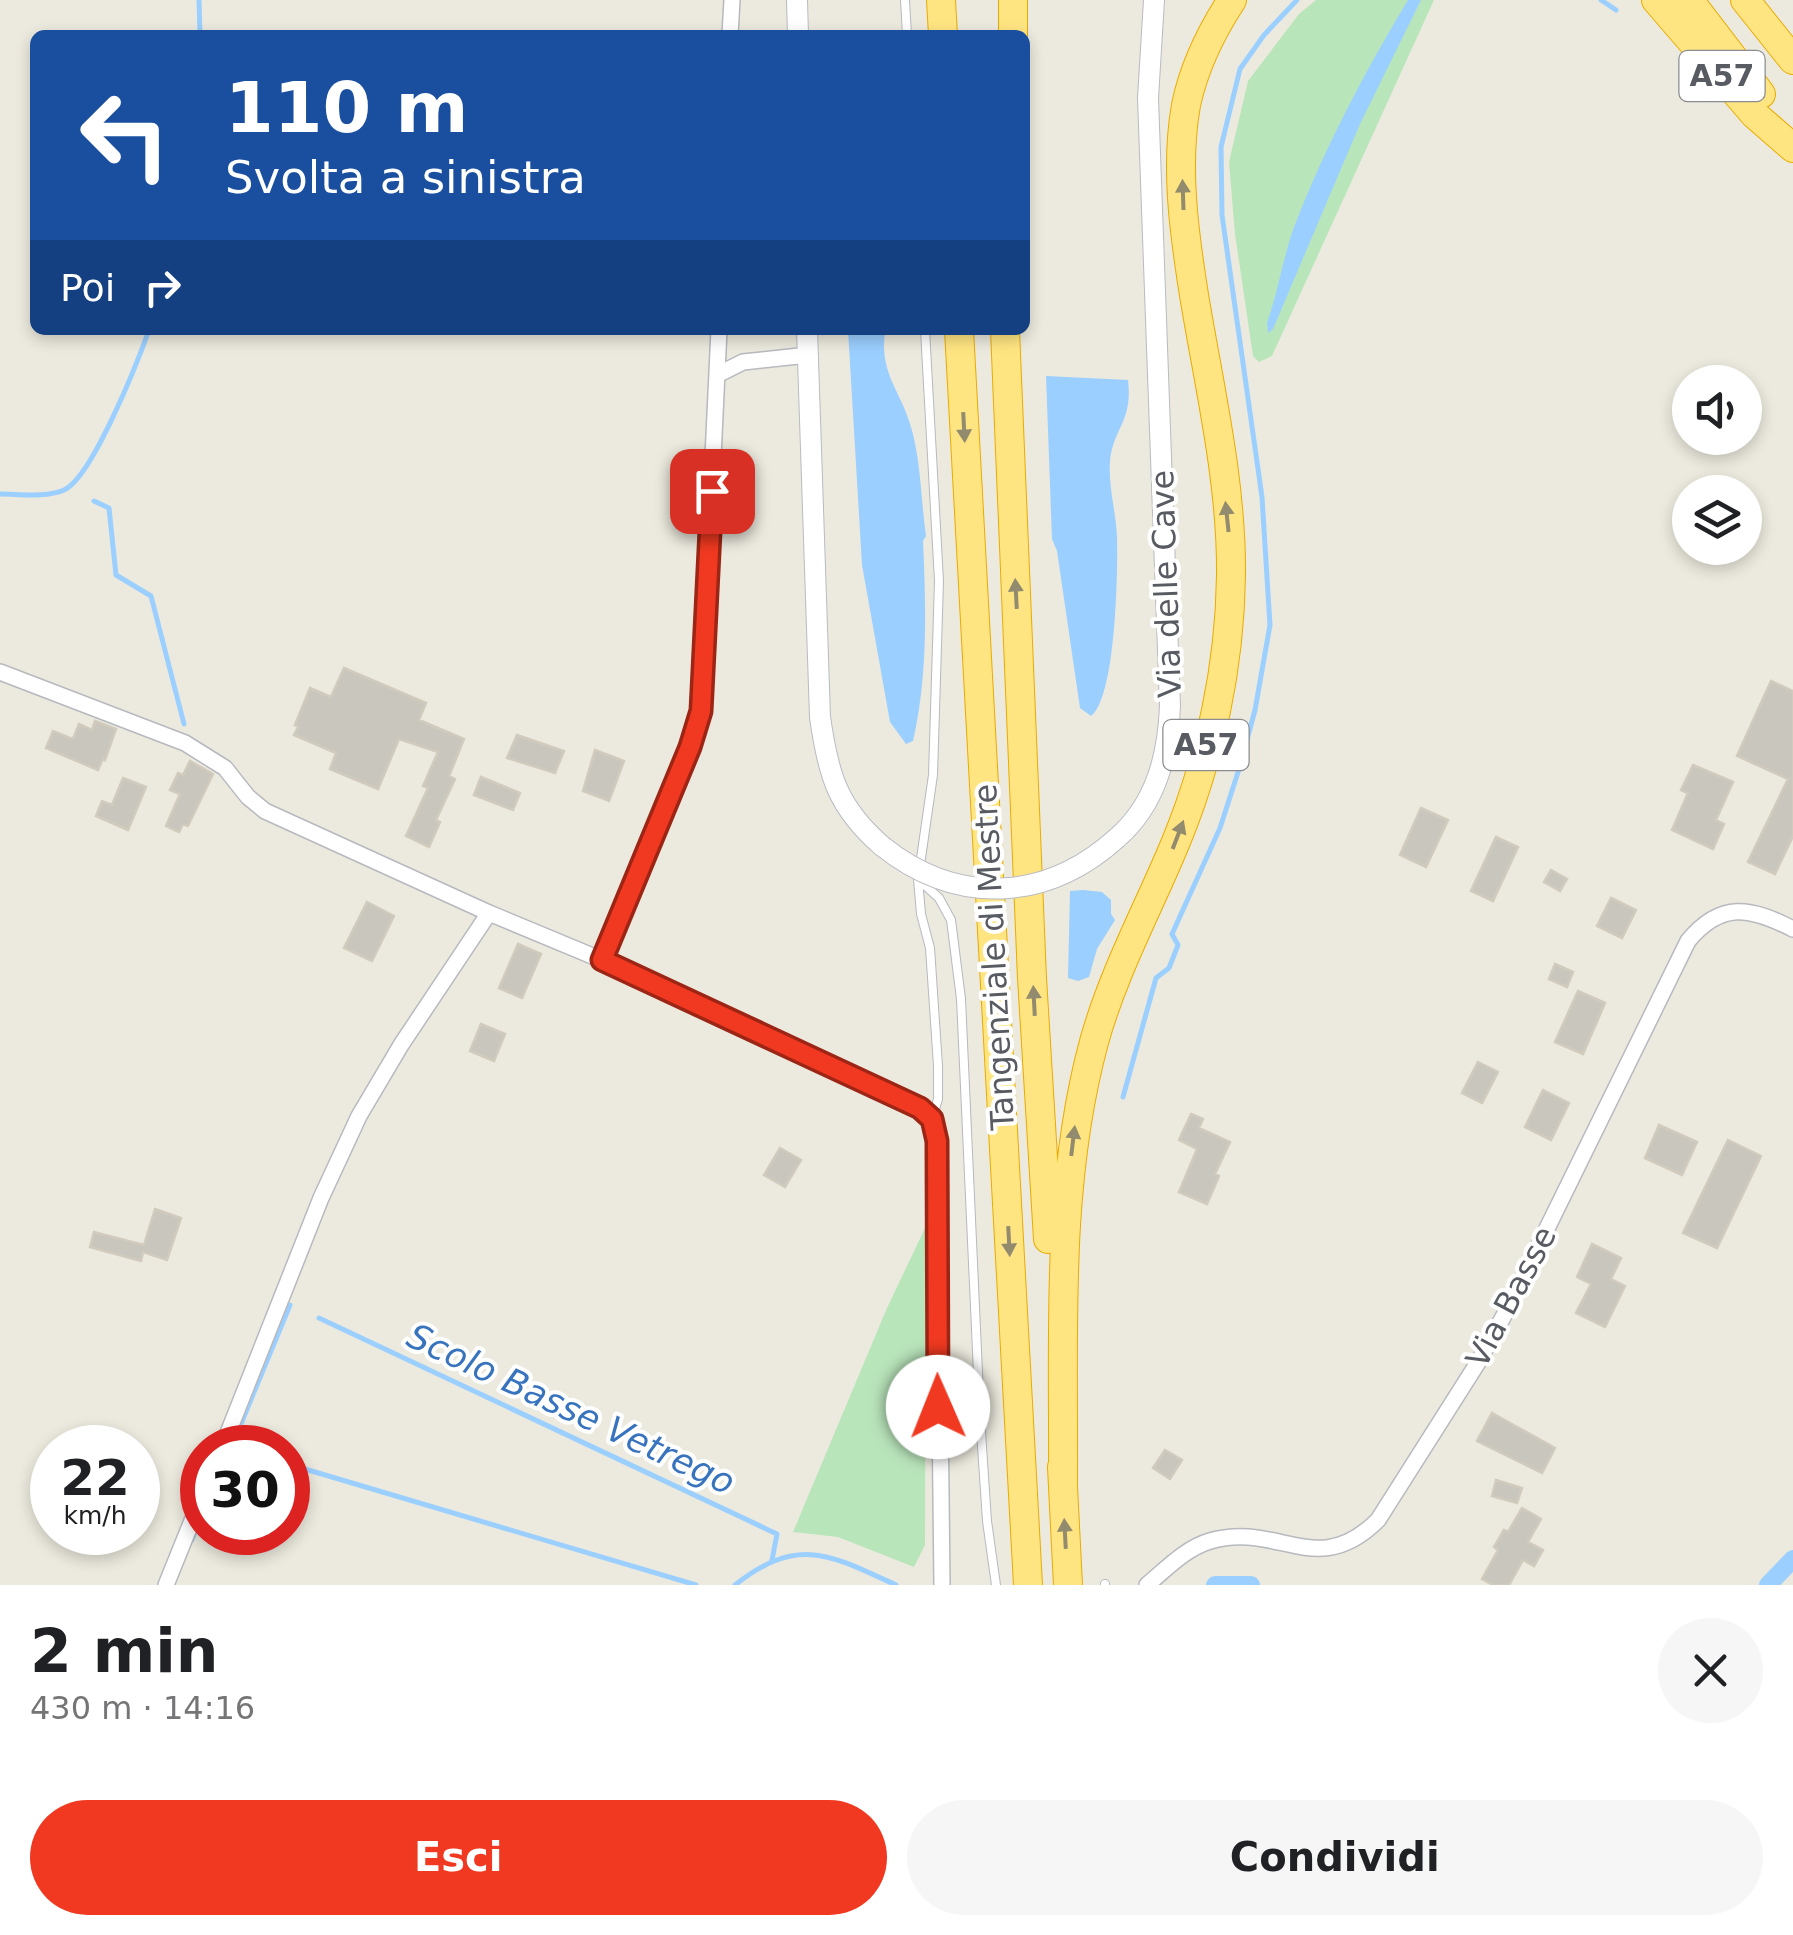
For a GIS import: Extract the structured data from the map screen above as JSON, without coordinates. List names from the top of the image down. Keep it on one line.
{"streets":{"highway":["A57","Tangenziale di Mestre"],"main road":["Via delle Cave"],"street":["Via Basse"]},"water":["Scolo Basse Vetrego"],"page":{"turn":["110 m","Svolta a sinistra"],"then":"Poi","speed":"22 km/h","limit":"30","heading":["2 min","430 m · 14:16"],"buttons":["Esci","Condividi"]}}
